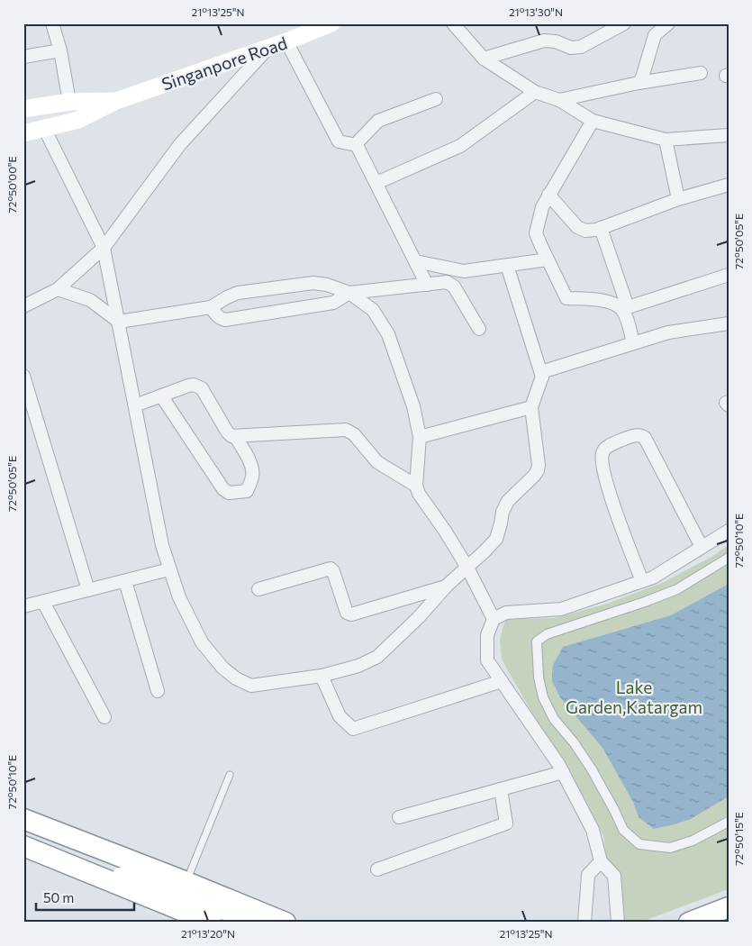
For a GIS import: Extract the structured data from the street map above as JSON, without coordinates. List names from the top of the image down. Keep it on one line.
{"streets":{"main road":["Singanpore Road"]},"parks":["Lake Garden,Katargam"],"scale_bar":"50 m","coordinates":["21°13'25\"N","21°13'30\"N","72°50'00\"E","72°50'05\"E","72°50'10\"E","72°50'15\"E","21°13'20\"N"]}
